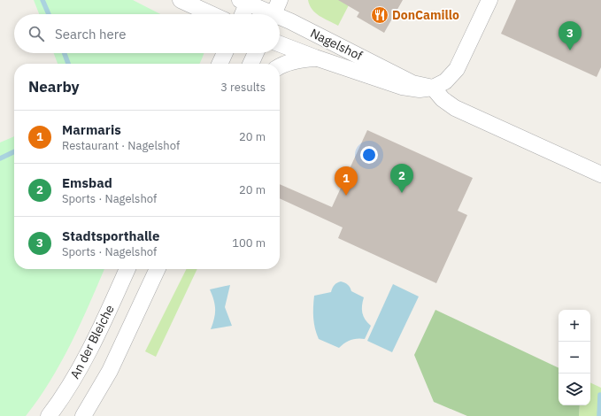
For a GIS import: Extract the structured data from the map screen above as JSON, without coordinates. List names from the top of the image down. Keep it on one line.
{"streets":{"street":["Nagelshof","An der Bleiche"]},"places":{"restaurant":["DonCamillo"]},"page":{"search":"Search here","pins":["3","2","1"],"heading":["Nearby","3 results"],"list":[{"mark":"1","name":"Marmaris","note":"Restaurant · Nagelshof","value":"20 m"},{"mark":"2","name":"Emsbad","note":"Sports · Nagelshof","value":"20 m"},{"mark":"3","name":"Stadtsporthalle","note":"Sports · Nagelshof","value":"100 m"}],"map_buttons":["+","−"]}}
